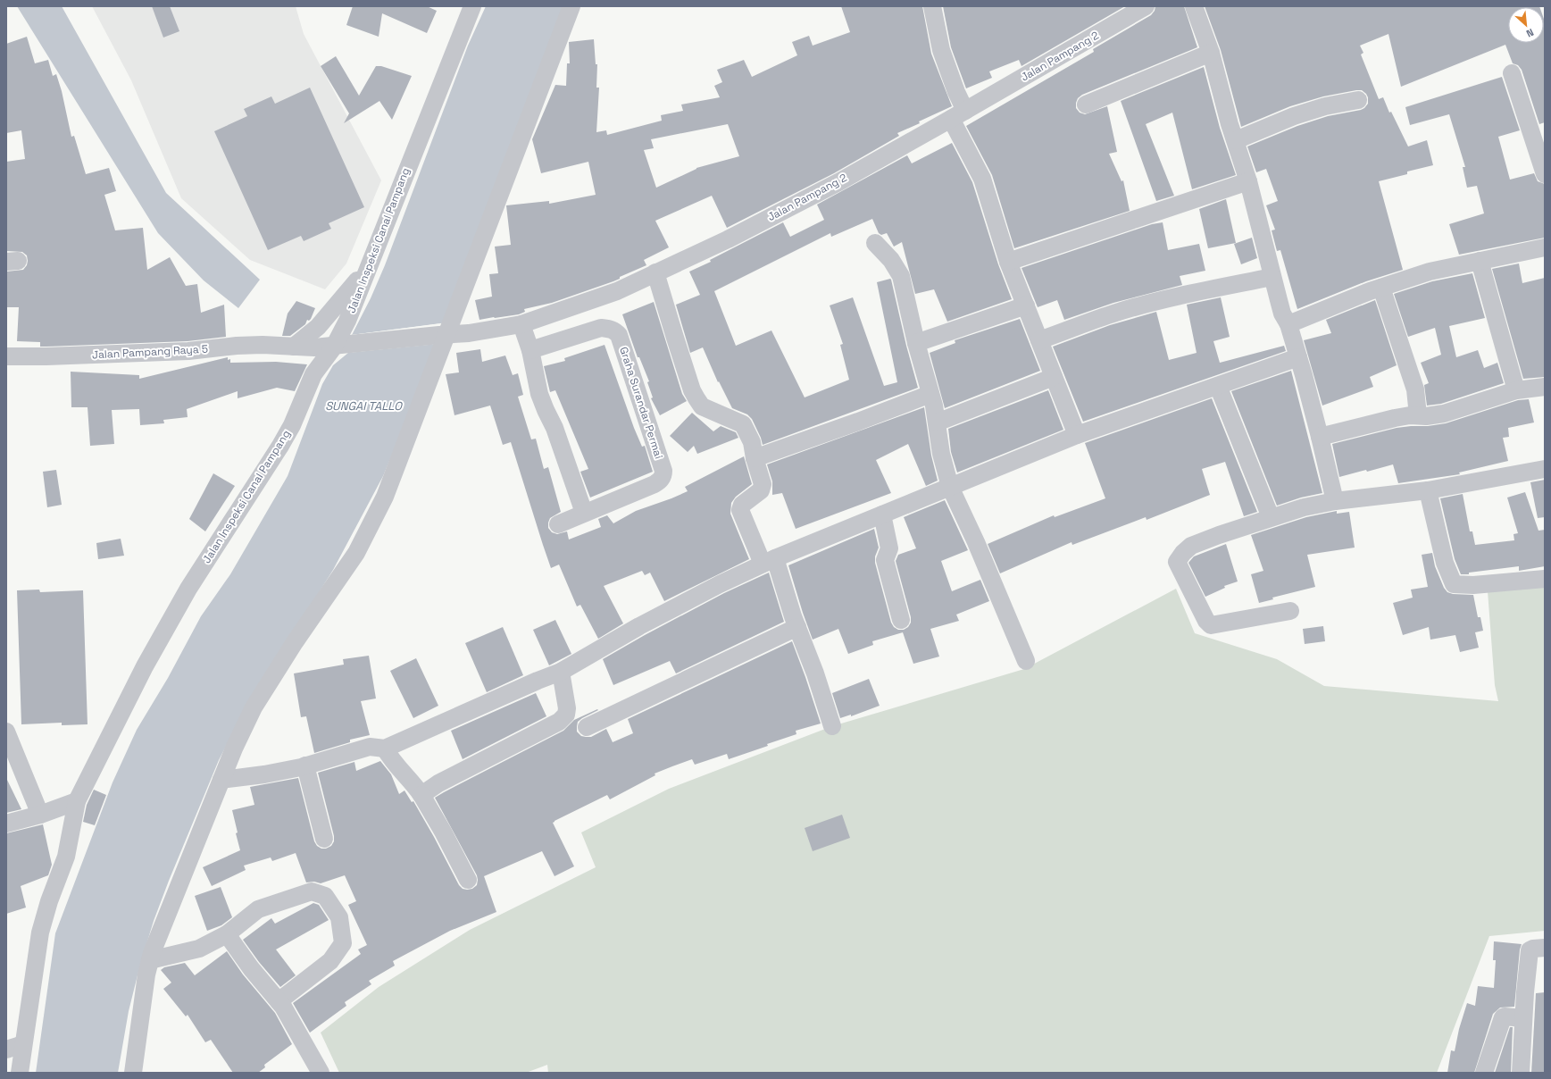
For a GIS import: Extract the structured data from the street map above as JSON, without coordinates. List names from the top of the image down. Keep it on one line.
{"streets":{"street":["Jalan Pampang 2","Jalan Inspeksi Canal Pampang","Jalan Pampang Raya 5","Graha Surandar Permai"]},"crossings":[["Jalan Pampang 2","Jalan Pampang Raya 5"],["Jalan Inspeksi Canal Pampang","Jalan Pampang Raya 5"]],"water":["SUNGAI TALLO"],"north":"bottom right"}
